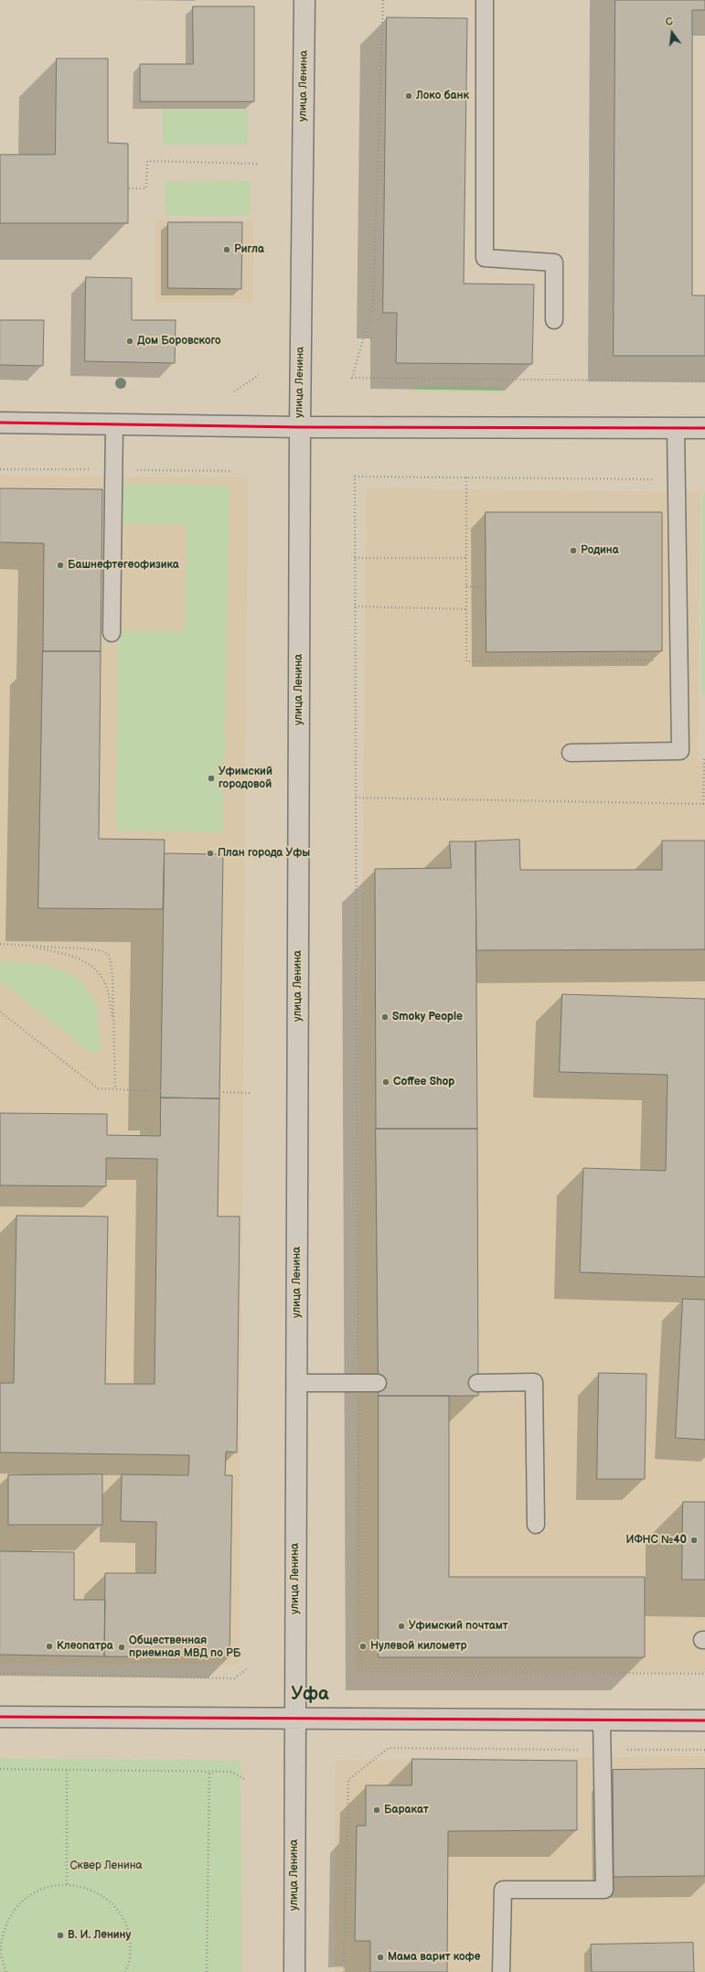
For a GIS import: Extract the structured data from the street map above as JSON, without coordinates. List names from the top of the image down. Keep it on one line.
{"streets":{"main road":["улица Ленина"]},"districts":["Уфа"],"parks":["Сквер Ленина"],"places":["Локо банк","Ригла","Дом Боровского","Родина","Башнефтегеофизика","Уфимский городовой","План города Уфы","Smoky People","Coffee Shop","ИФНС №40","Уфимский почтамт","Клеопатра","Нулевой километр","Общественная приемная МВД по РБ","Баракат","В. И. Ленину","Мама варит кофе"],"north":"top"}
